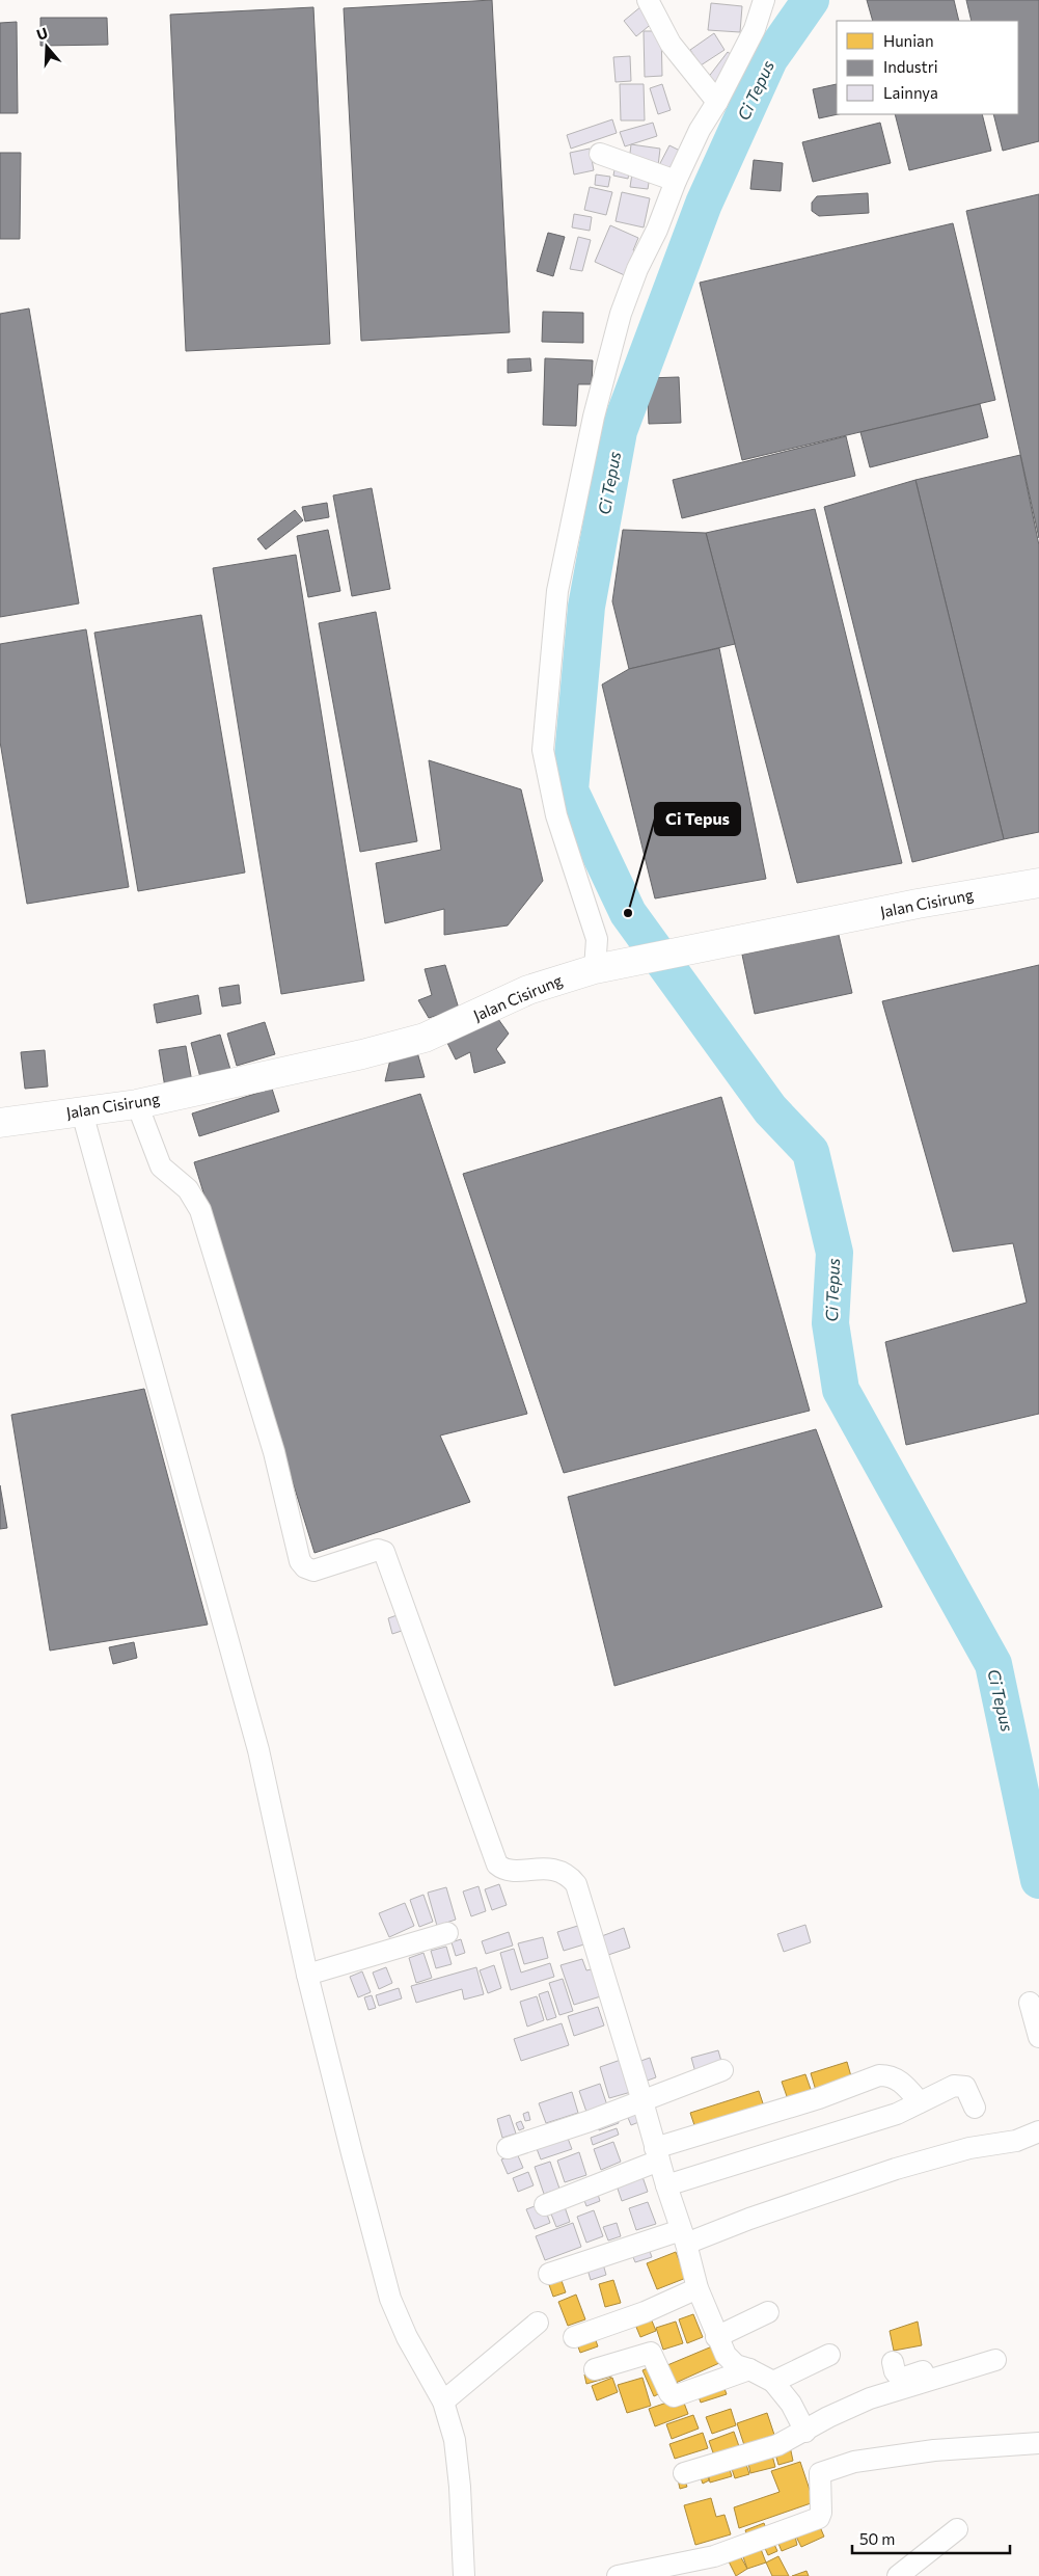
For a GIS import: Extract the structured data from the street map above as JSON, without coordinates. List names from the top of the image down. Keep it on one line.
{"streets":{"main road":["Jalan Cisirung"]},"water":["Ci Tepus"],"places":["Ci Tepus"],"legend":["Hunian","Industri","Lainnya"],"scale_bar":"50 m","north":"top"}
